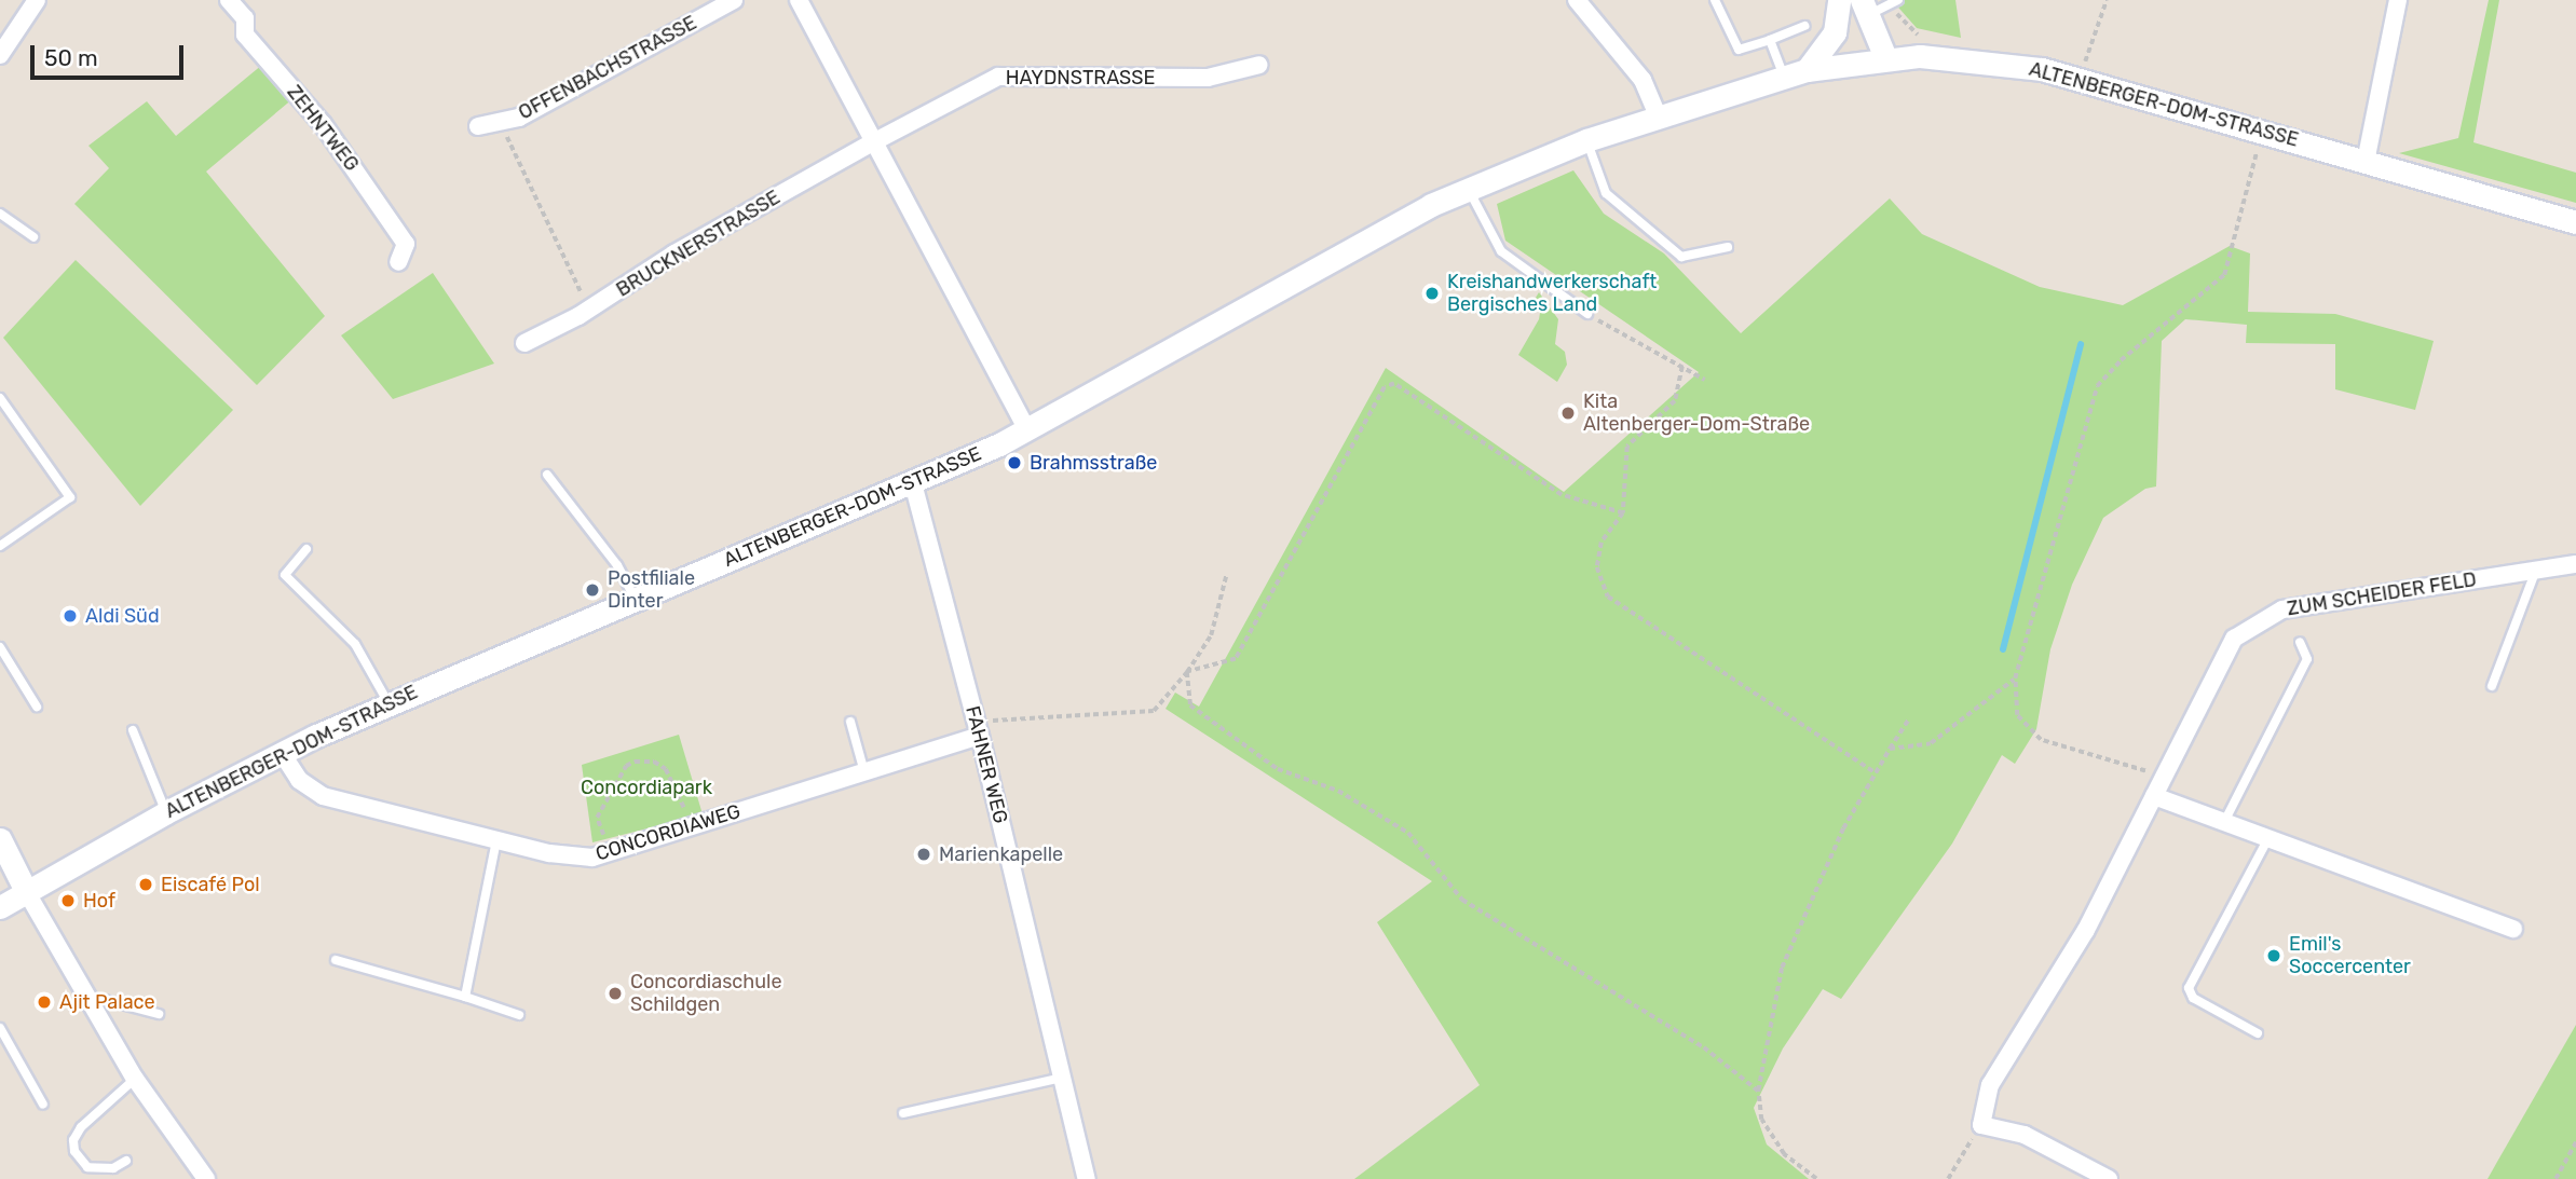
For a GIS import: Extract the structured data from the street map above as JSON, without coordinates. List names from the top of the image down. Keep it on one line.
{"streets":{"main road":["ALTENBERGER-DOM-STRASSE"],"street":["OFFENBACHSTRASSE","HAYDNSTRASSE","ZEHNTWEG","BRUCKNERSTRASSE","ZUM SCHEIDER FELD","FAHNER WEG","CONCORDIAWEG"]},"crossings":[["HAYDNSTRASSE","BRUCKNERSTRASSE"],["ALTENBERGER-DOM-STRASSE","FAHNER WEG"],["ALTENBERGER-DOM-STRASSE","CONCORDIAWEG"],["FAHNER WEG","CONCORDIAWEG"]],"parks":["Concordiapark"],"places":["Kreishandwerkerschaft Bergisches Land","Kita Altenberger-Dom-Straße","Brahmsstraße","Postfiliale Dinter","Aldi Süd","Marienkapelle","Eiscafé Pol","Hof","Emil's Soccercenter","Concordiaschule Schildgen","Ajit Palace"],"scale_bar":"50 m"}
